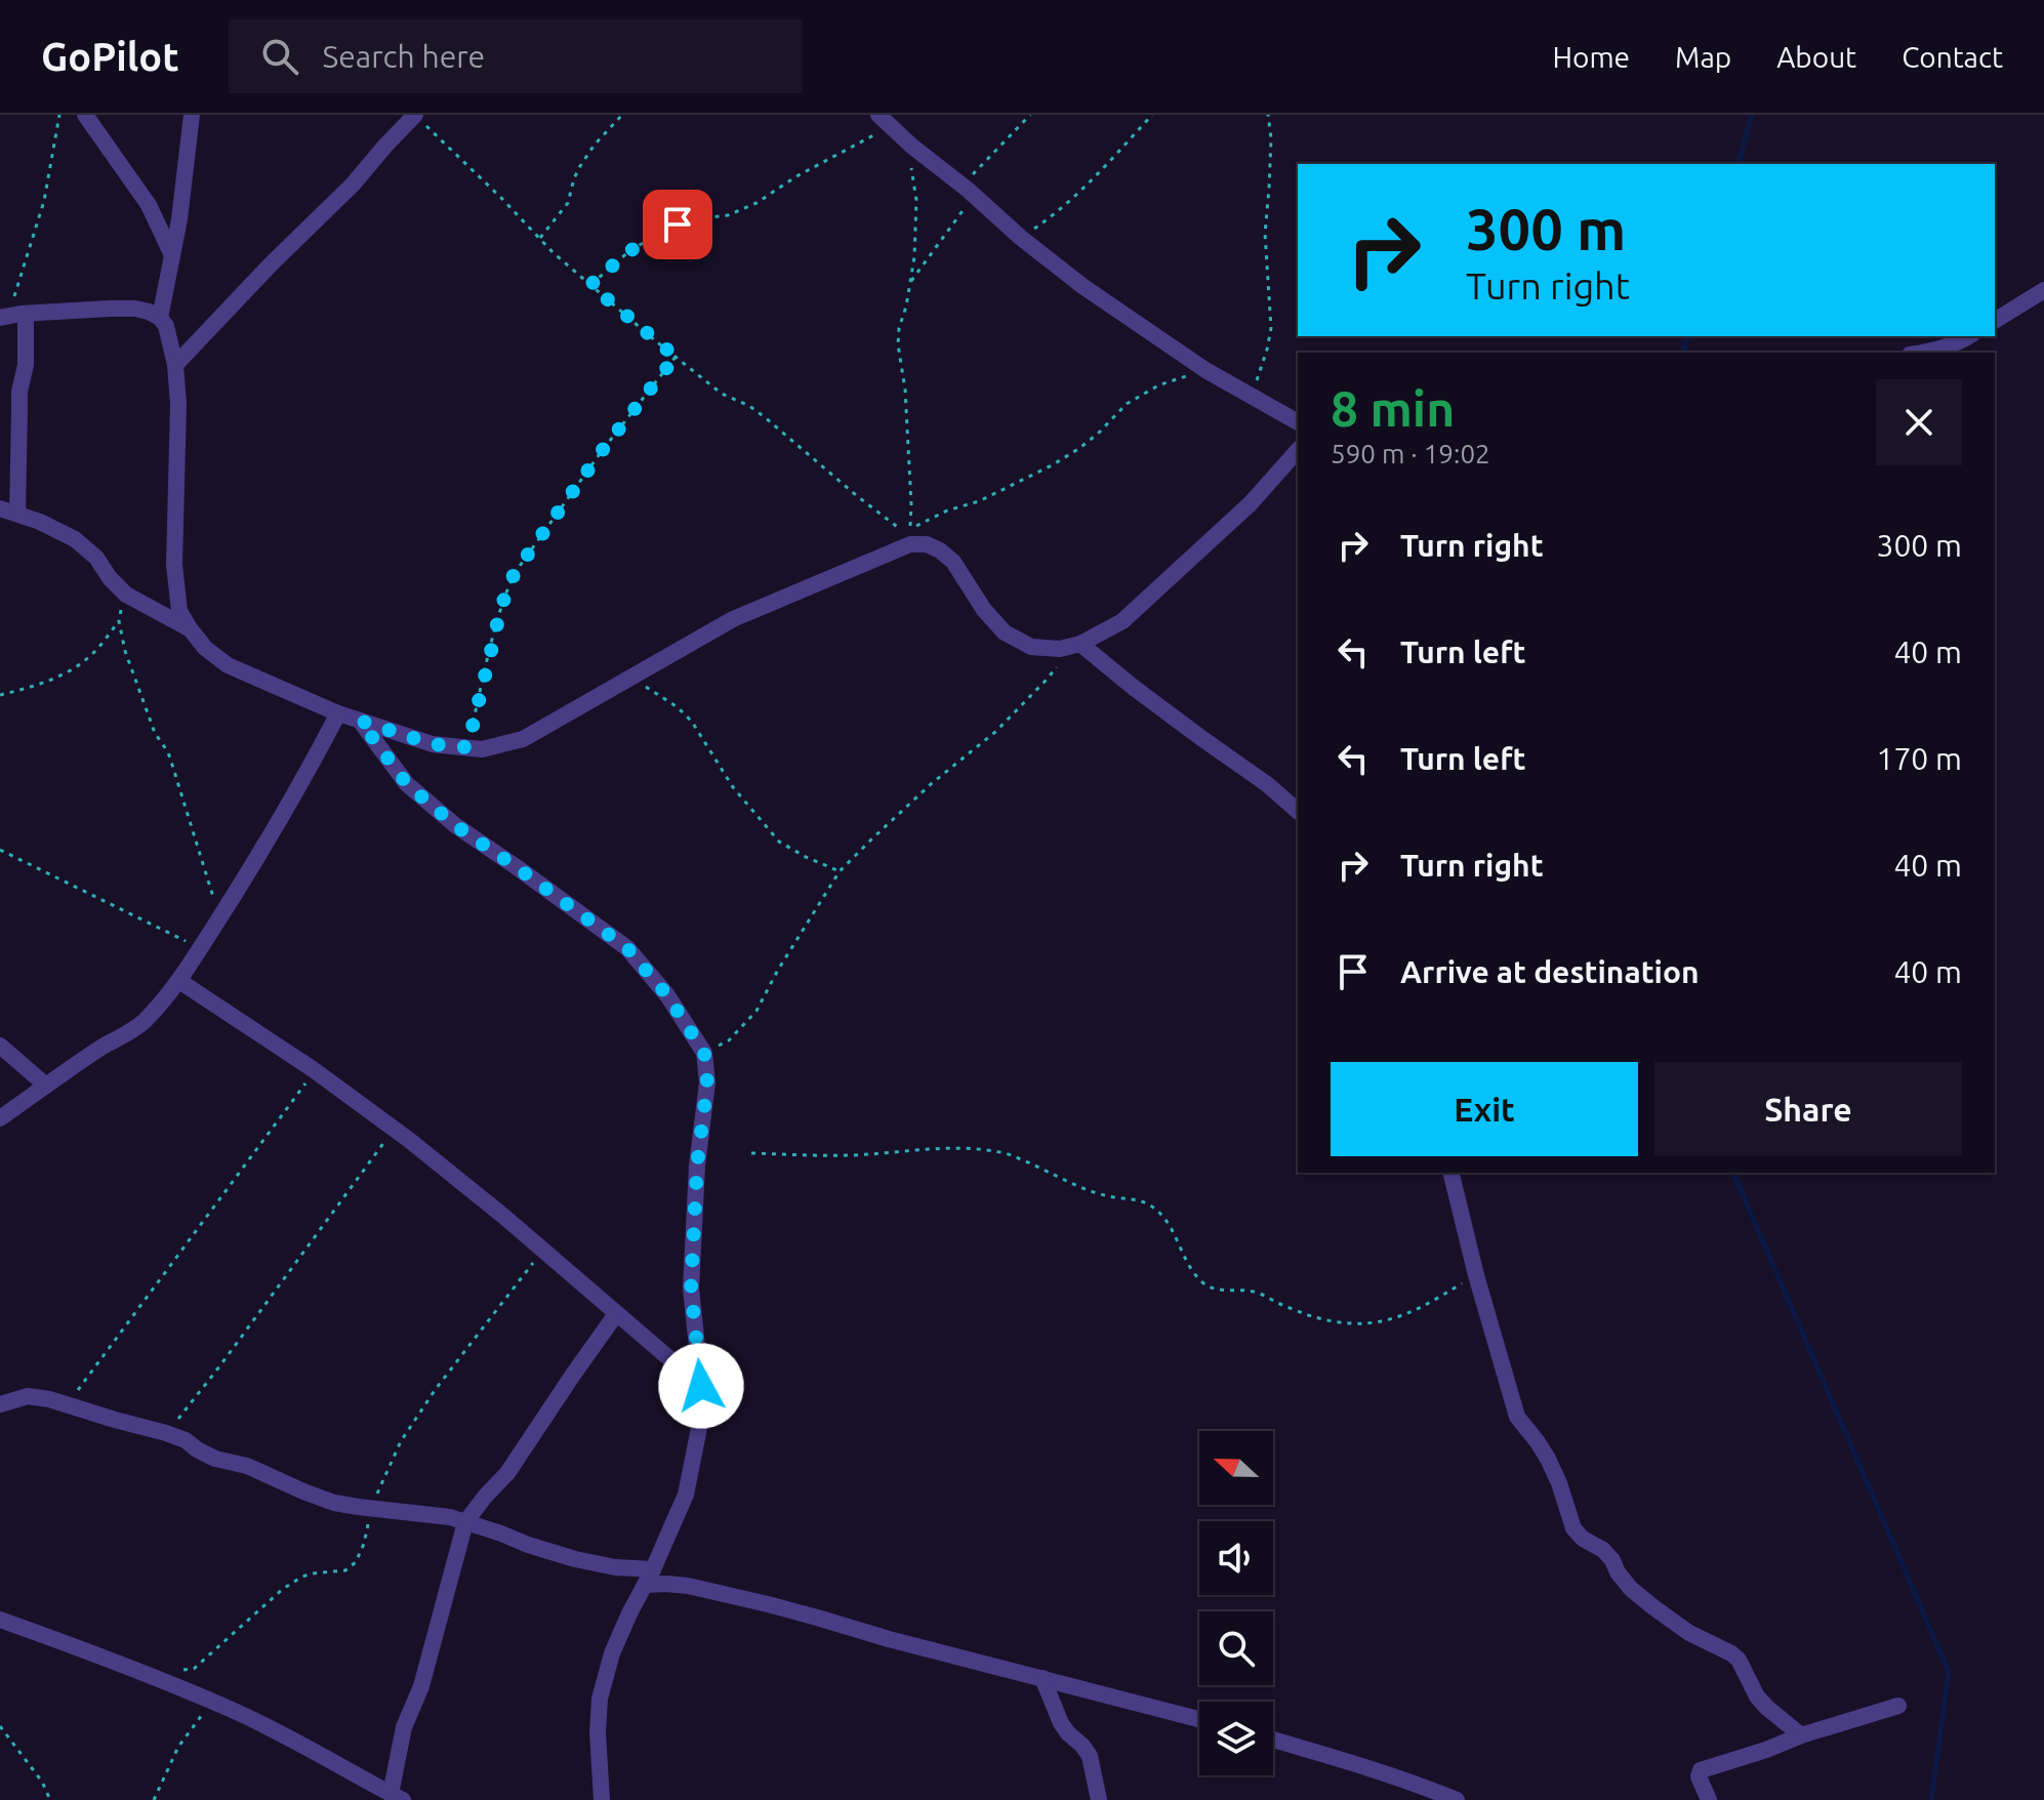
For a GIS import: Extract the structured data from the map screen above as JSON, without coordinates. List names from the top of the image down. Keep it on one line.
{"north":"left","page":{"header":"GoPilot","search":"Search here","nav":["Home","Map","About","Contact"],"turn":["300 m","Turn right"],"heading":["8 min","590 m · 19:02"],"list":[{"name":"Turn right","value":"300 m"},{"name":"Turn left","value":"40 m"},{"name":"Turn left","value":"170 m"},{"name":"Turn right","value":"40 m"},{"name":"Arrive at destination","value":"40 m"}],"buttons":["Exit","Share"]}}
